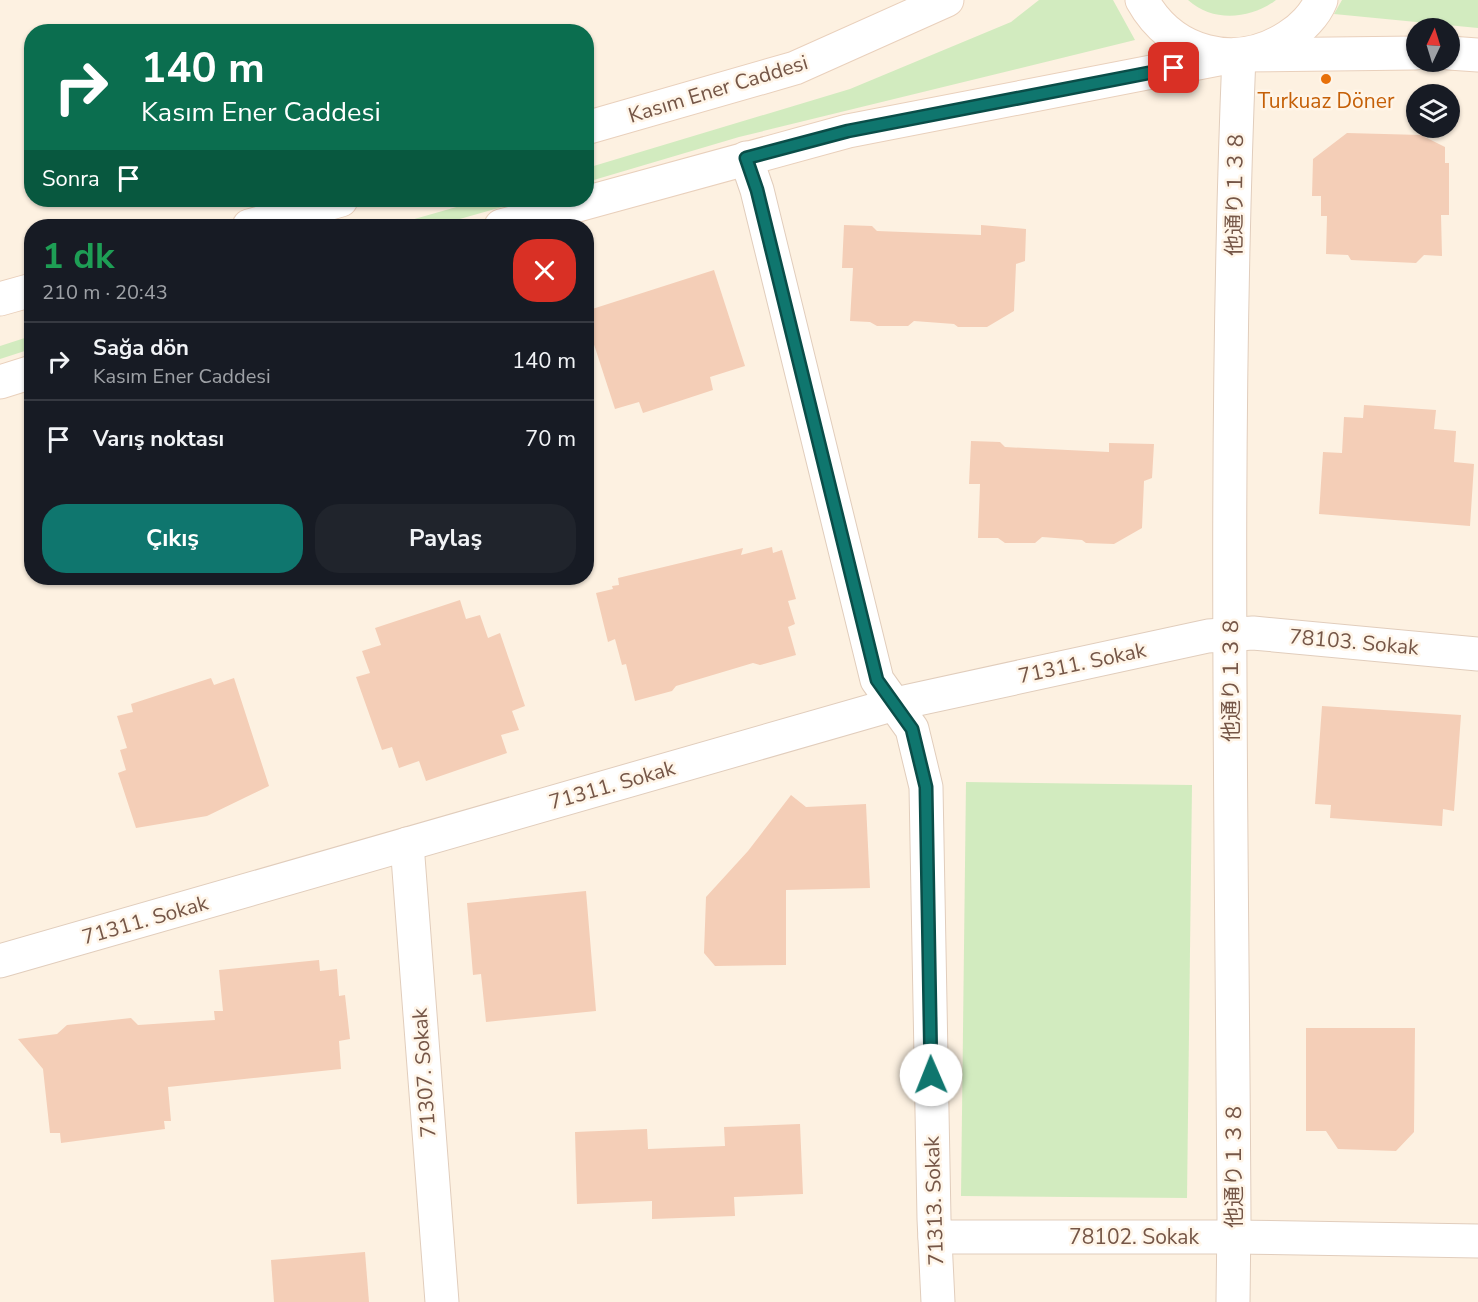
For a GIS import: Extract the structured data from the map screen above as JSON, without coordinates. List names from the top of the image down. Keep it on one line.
{"streets":{"street":["Kasım Ener Caddesi","他通り１３８","78103. Sokak","71311. Sokak","71307. Sokak","71313. Sokak","78102. Sokak"]},"crossings":[["他通り１３８","78103. Sokak"],["他通り１３８","71311. Sokak"],["他通り１３８","78102. Sokak"],["78103. Sokak","71311. Sokak"],["71311. Sokak","71307. Sokak"],["71311. Sokak","71313. Sokak"],["71313. Sokak","78102. Sokak"]],"places":["Turkuaz Döner"],"north":"top","page":{"turn":["140 m","Kasım Ener Caddesi"],"then":"Sonra","heading":["1 dk","210 m · 20:43"],"list":[{"name":"Sağa dön","note":"Kasım Ener Caddesi","value":"140 m"},{"name":"Varış noktası","value":"70 m"}],"buttons":["Çıkış","Paylaş"]}}
